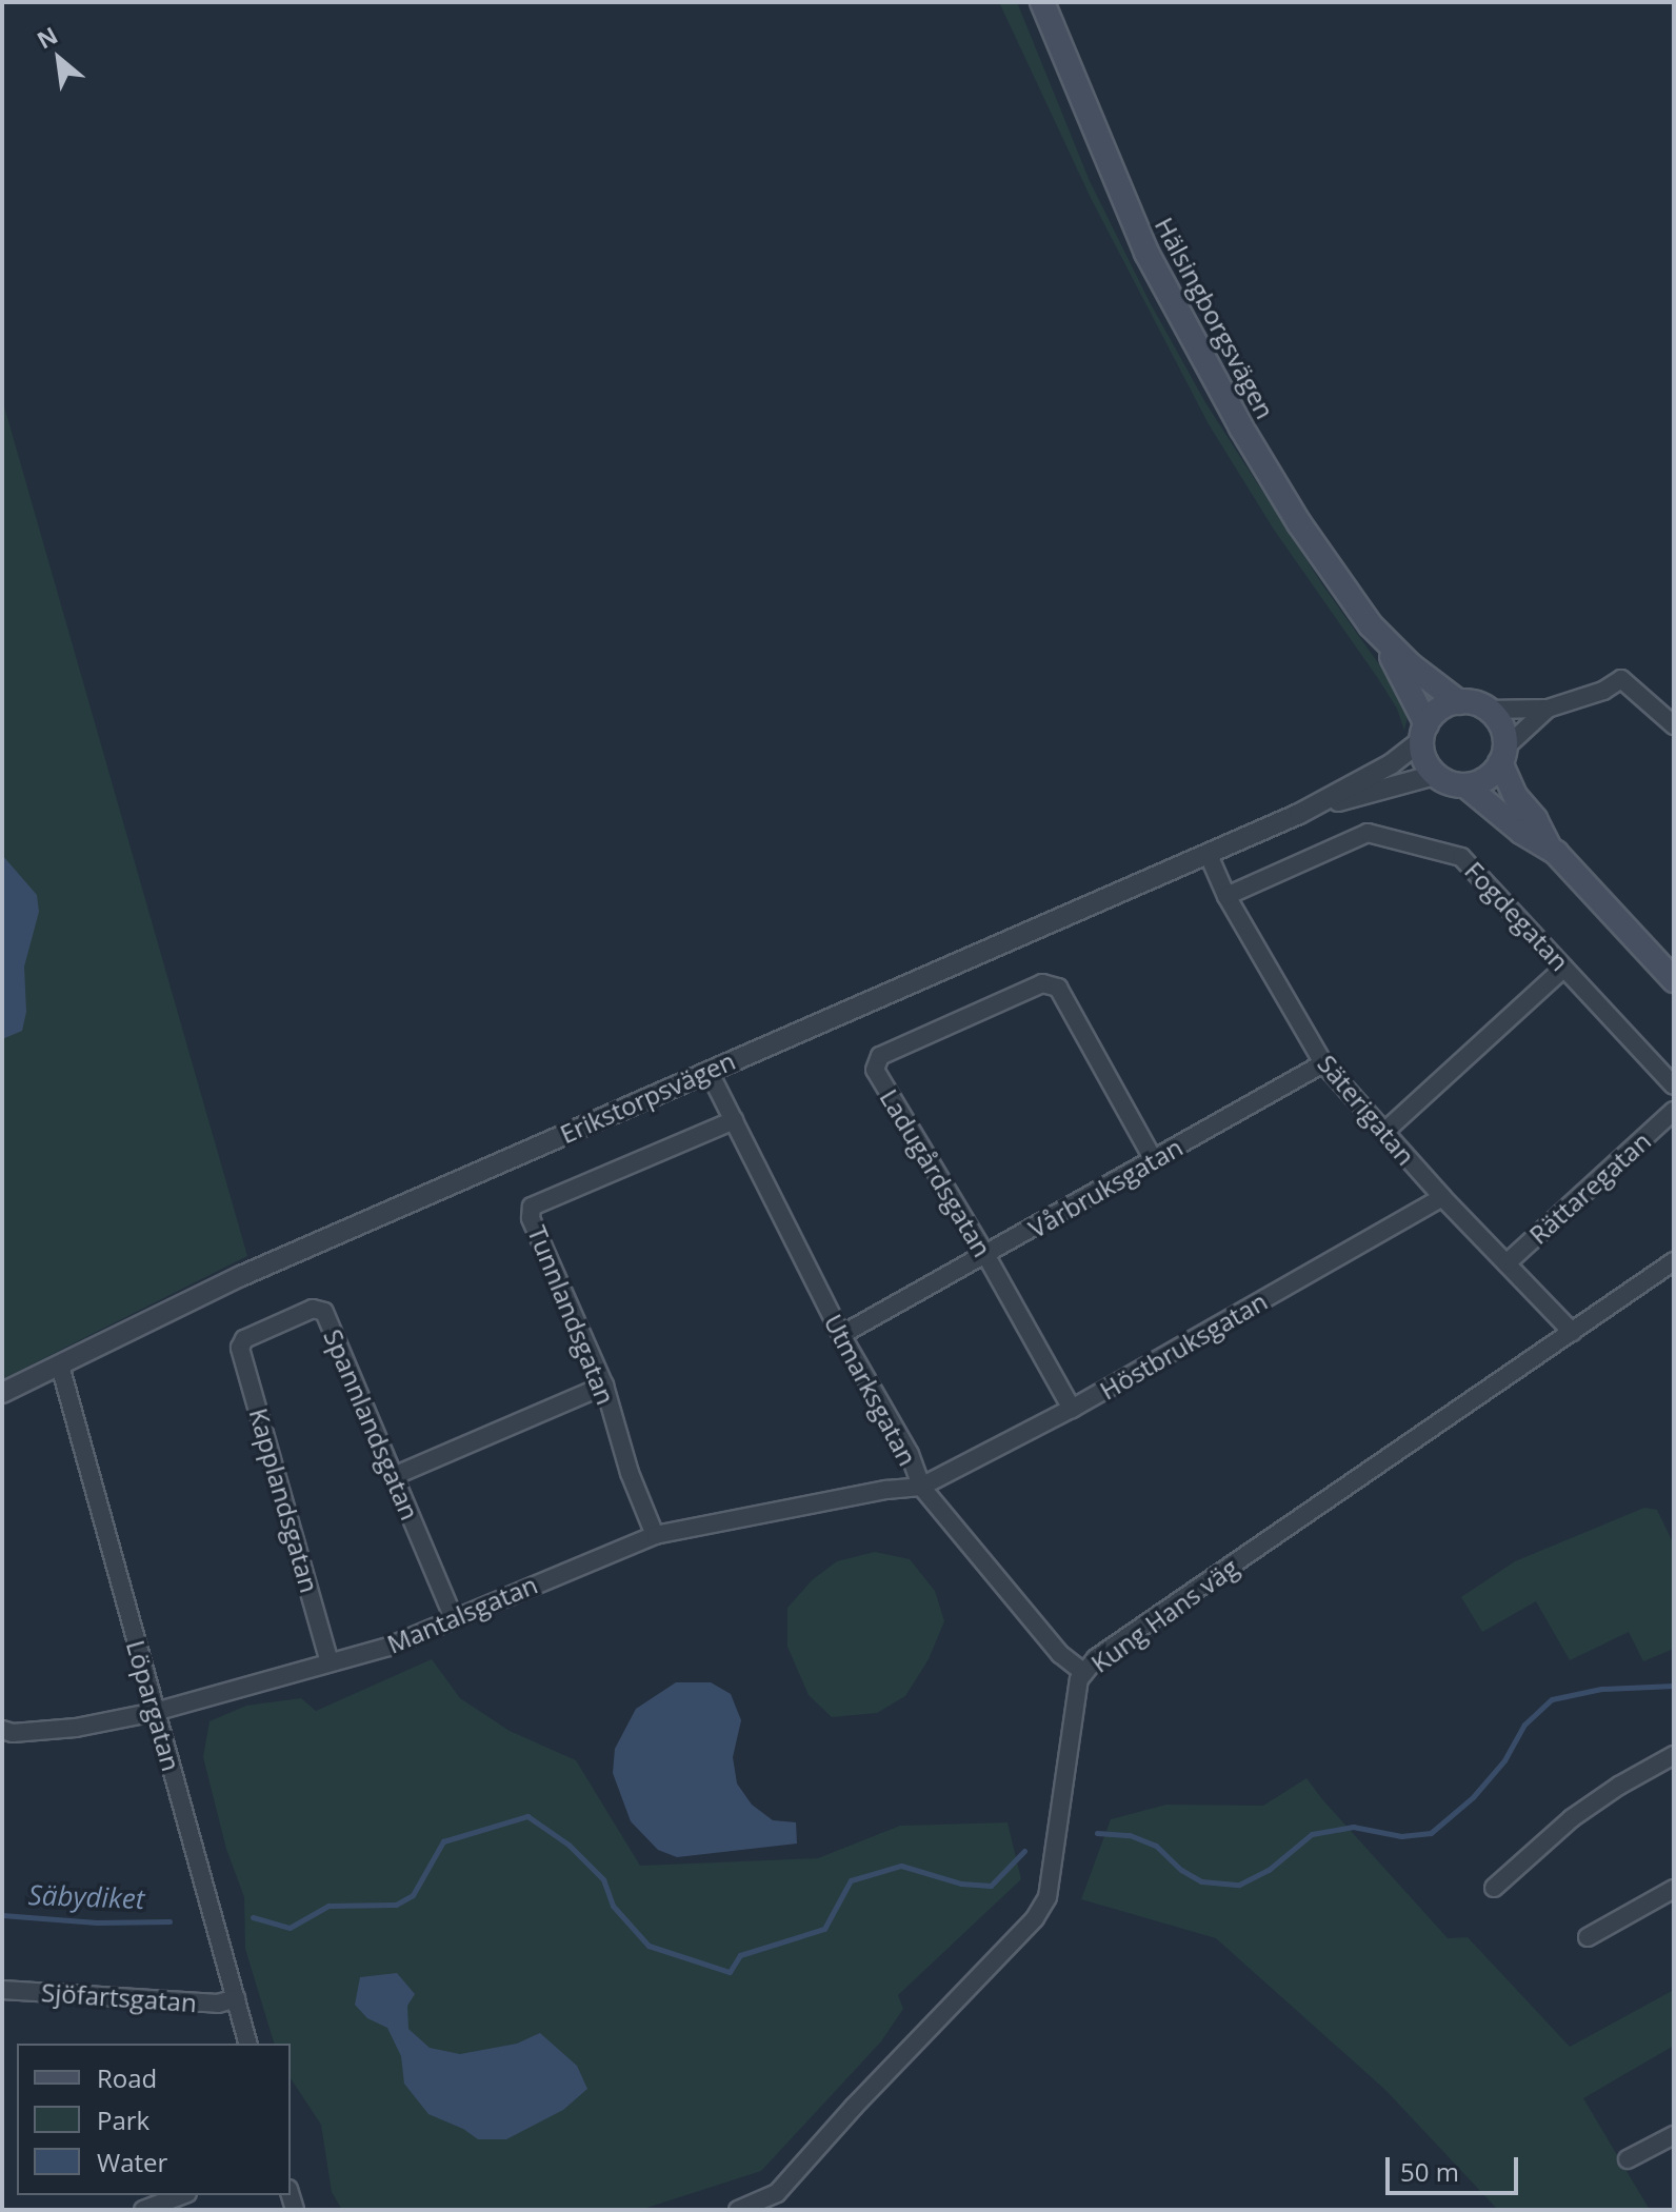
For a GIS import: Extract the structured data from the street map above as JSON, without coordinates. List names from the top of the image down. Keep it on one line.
{"streets":{"main road":["Hälsingborgsvägen"],"street":["Fogdegatan","Erikstorpsvägen","Säterigatan","Ladugårdsgatan","Vårbruksgatan","Rättaregatan","Tunnlandsgatan","Höstbruksgatan","Utmarksgatan","Spannlandsgatan","Kapplandsgatan","Mantalsgatan","Kung Hans väg","Löpargatan","Sjöfartsgatan"]},"crossings":[["Hälsingborgsvägen","Erikstorpsvägen"],["Fogdegatan","Säterigatan"],["Erikstorpsvägen","Säterigatan"],["Erikstorpsvägen","Utmarksgatan"],["Erikstorpsvägen","Löpargatan"],["Säterigatan","Vårbruksgatan"],["Säterigatan","Rättaregatan"],["Säterigatan","Höstbruksgatan"],["Säterigatan","Kung Hans väg"],["Ladugårdsgatan","Vårbruksgatan"],["Ladugårdsgatan","Höstbruksgatan"],["Vårbruksgatan","Utmarksgatan"],["Tunnlandsgatan","Utmarksgatan"],["Tunnlandsgatan","Mantalsgatan"],["Höstbruksgatan","Utmarksgatan"],["Höstbruksgatan","Mantalsgatan"],["Utmarksgatan","Mantalsgatan"],["Utmarksgatan","Kung Hans väg"],["Spannlandsgatan","Kapplandsgatan"],["Spannlandsgatan","Mantalsgatan"],["Kapplandsgatan","Mantalsgatan"],["Mantalsgatan","Löpargatan"],["Löpargatan","Sjöfartsgatan"]],"water":["Säbydiket"],"legend":["Road","Park","Water"],"scale_bar":"50 m","north":"top left"}
